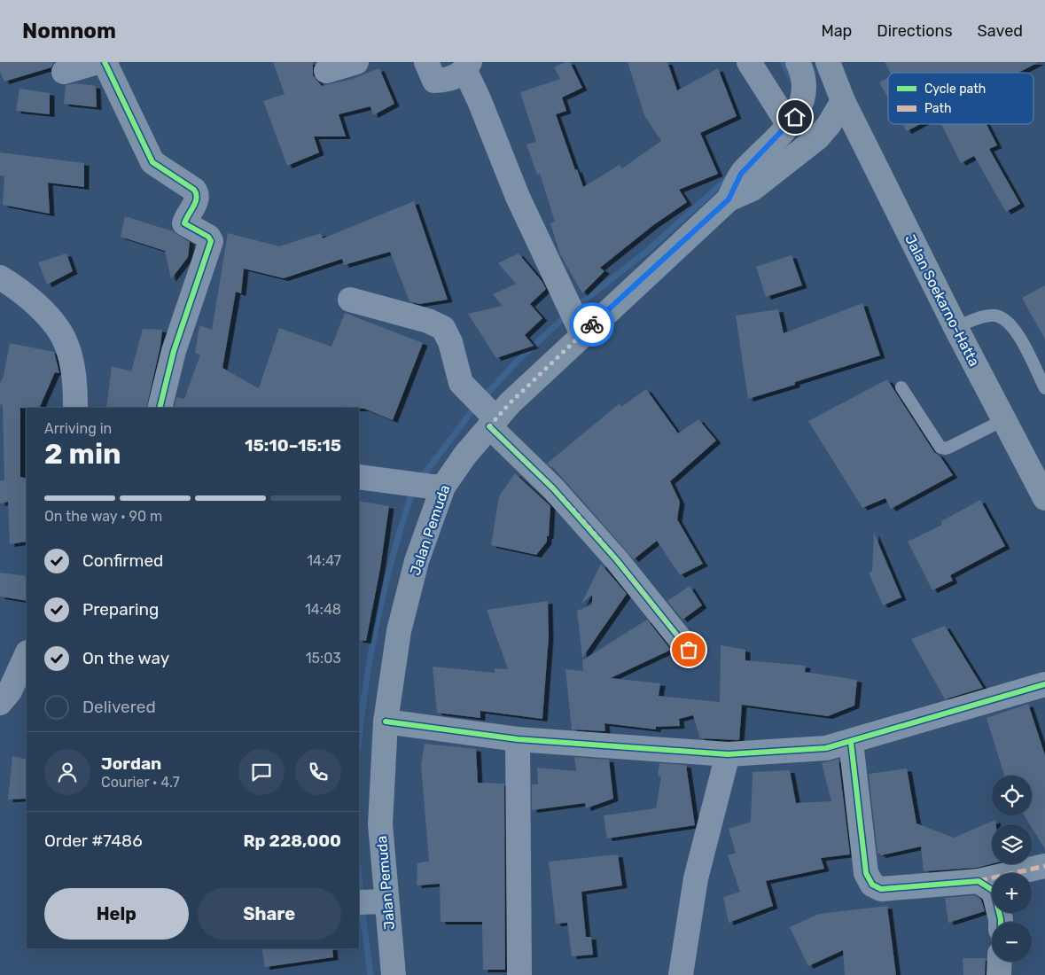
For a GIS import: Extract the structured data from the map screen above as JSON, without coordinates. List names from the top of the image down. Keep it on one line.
{"streets":{"highway":["Jalan Soekarno-Hatta","Jalan Pemuda"]},"crossings":[["Jalan Soekarno-Hatta","Jalan Pemuda"]],"legend":["Cycle path","Path"],"page":{"header":"Nomnom","nav":["Map","Directions","Saved"],"heading":["2 min","Arriving in","15:10–15:15"],"panel":["Jordan","Courier · 4.7","Order #7486","Rp 228,000"],"bar":"On the way · 90 m","list":[["Confirmed","14:47"],["Preparing","14:48"],["On the way","15:03"],"Delivered"],"map_buttons":["+","−"],"buttons":["Help","Share"]}}
